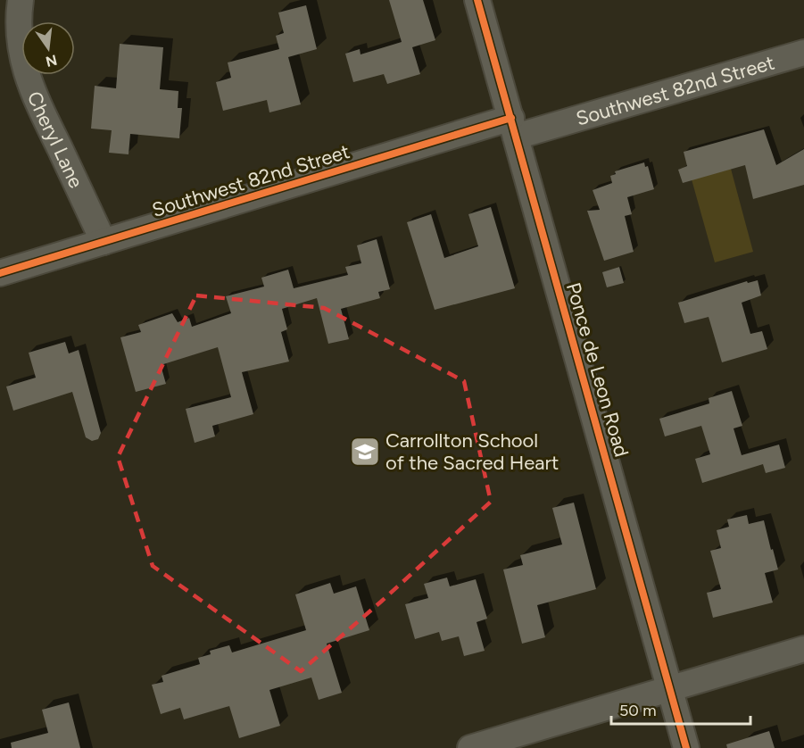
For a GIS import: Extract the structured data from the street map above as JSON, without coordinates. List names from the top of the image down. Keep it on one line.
{"streets":{"street":["Southwest 82nd Street","Cheryl Lane","Ponce de Leon Road"]},"crossings":[["Southwest 82nd Street","Cheryl Lane"],["Southwest 82nd Street","Ponce de Leon Road"]],"places":{"school or university":["Carrollton School of the Sacred Heart"]},"scale_bar":"50 m","north":"bottom"}
